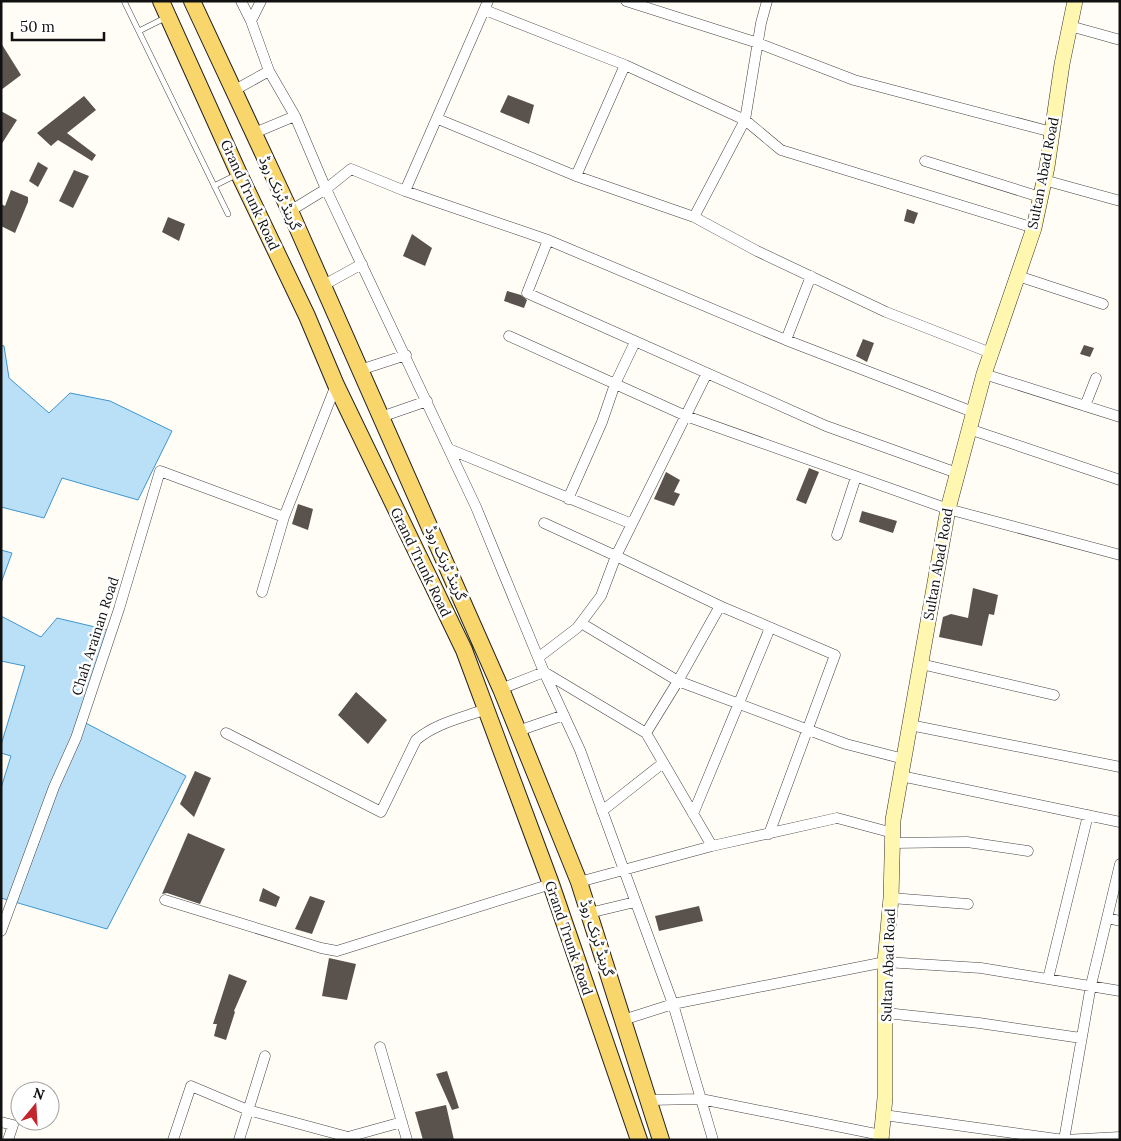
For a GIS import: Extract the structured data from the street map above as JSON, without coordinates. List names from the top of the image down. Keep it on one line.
{"streets":{"main road":["گرینڈ ٹرنک روڈ","Grand Trunk Road"],"street":["Sultan Abad Road","Chah Arainan Road"]},"scale_bar":"50 m","north":"top"}
